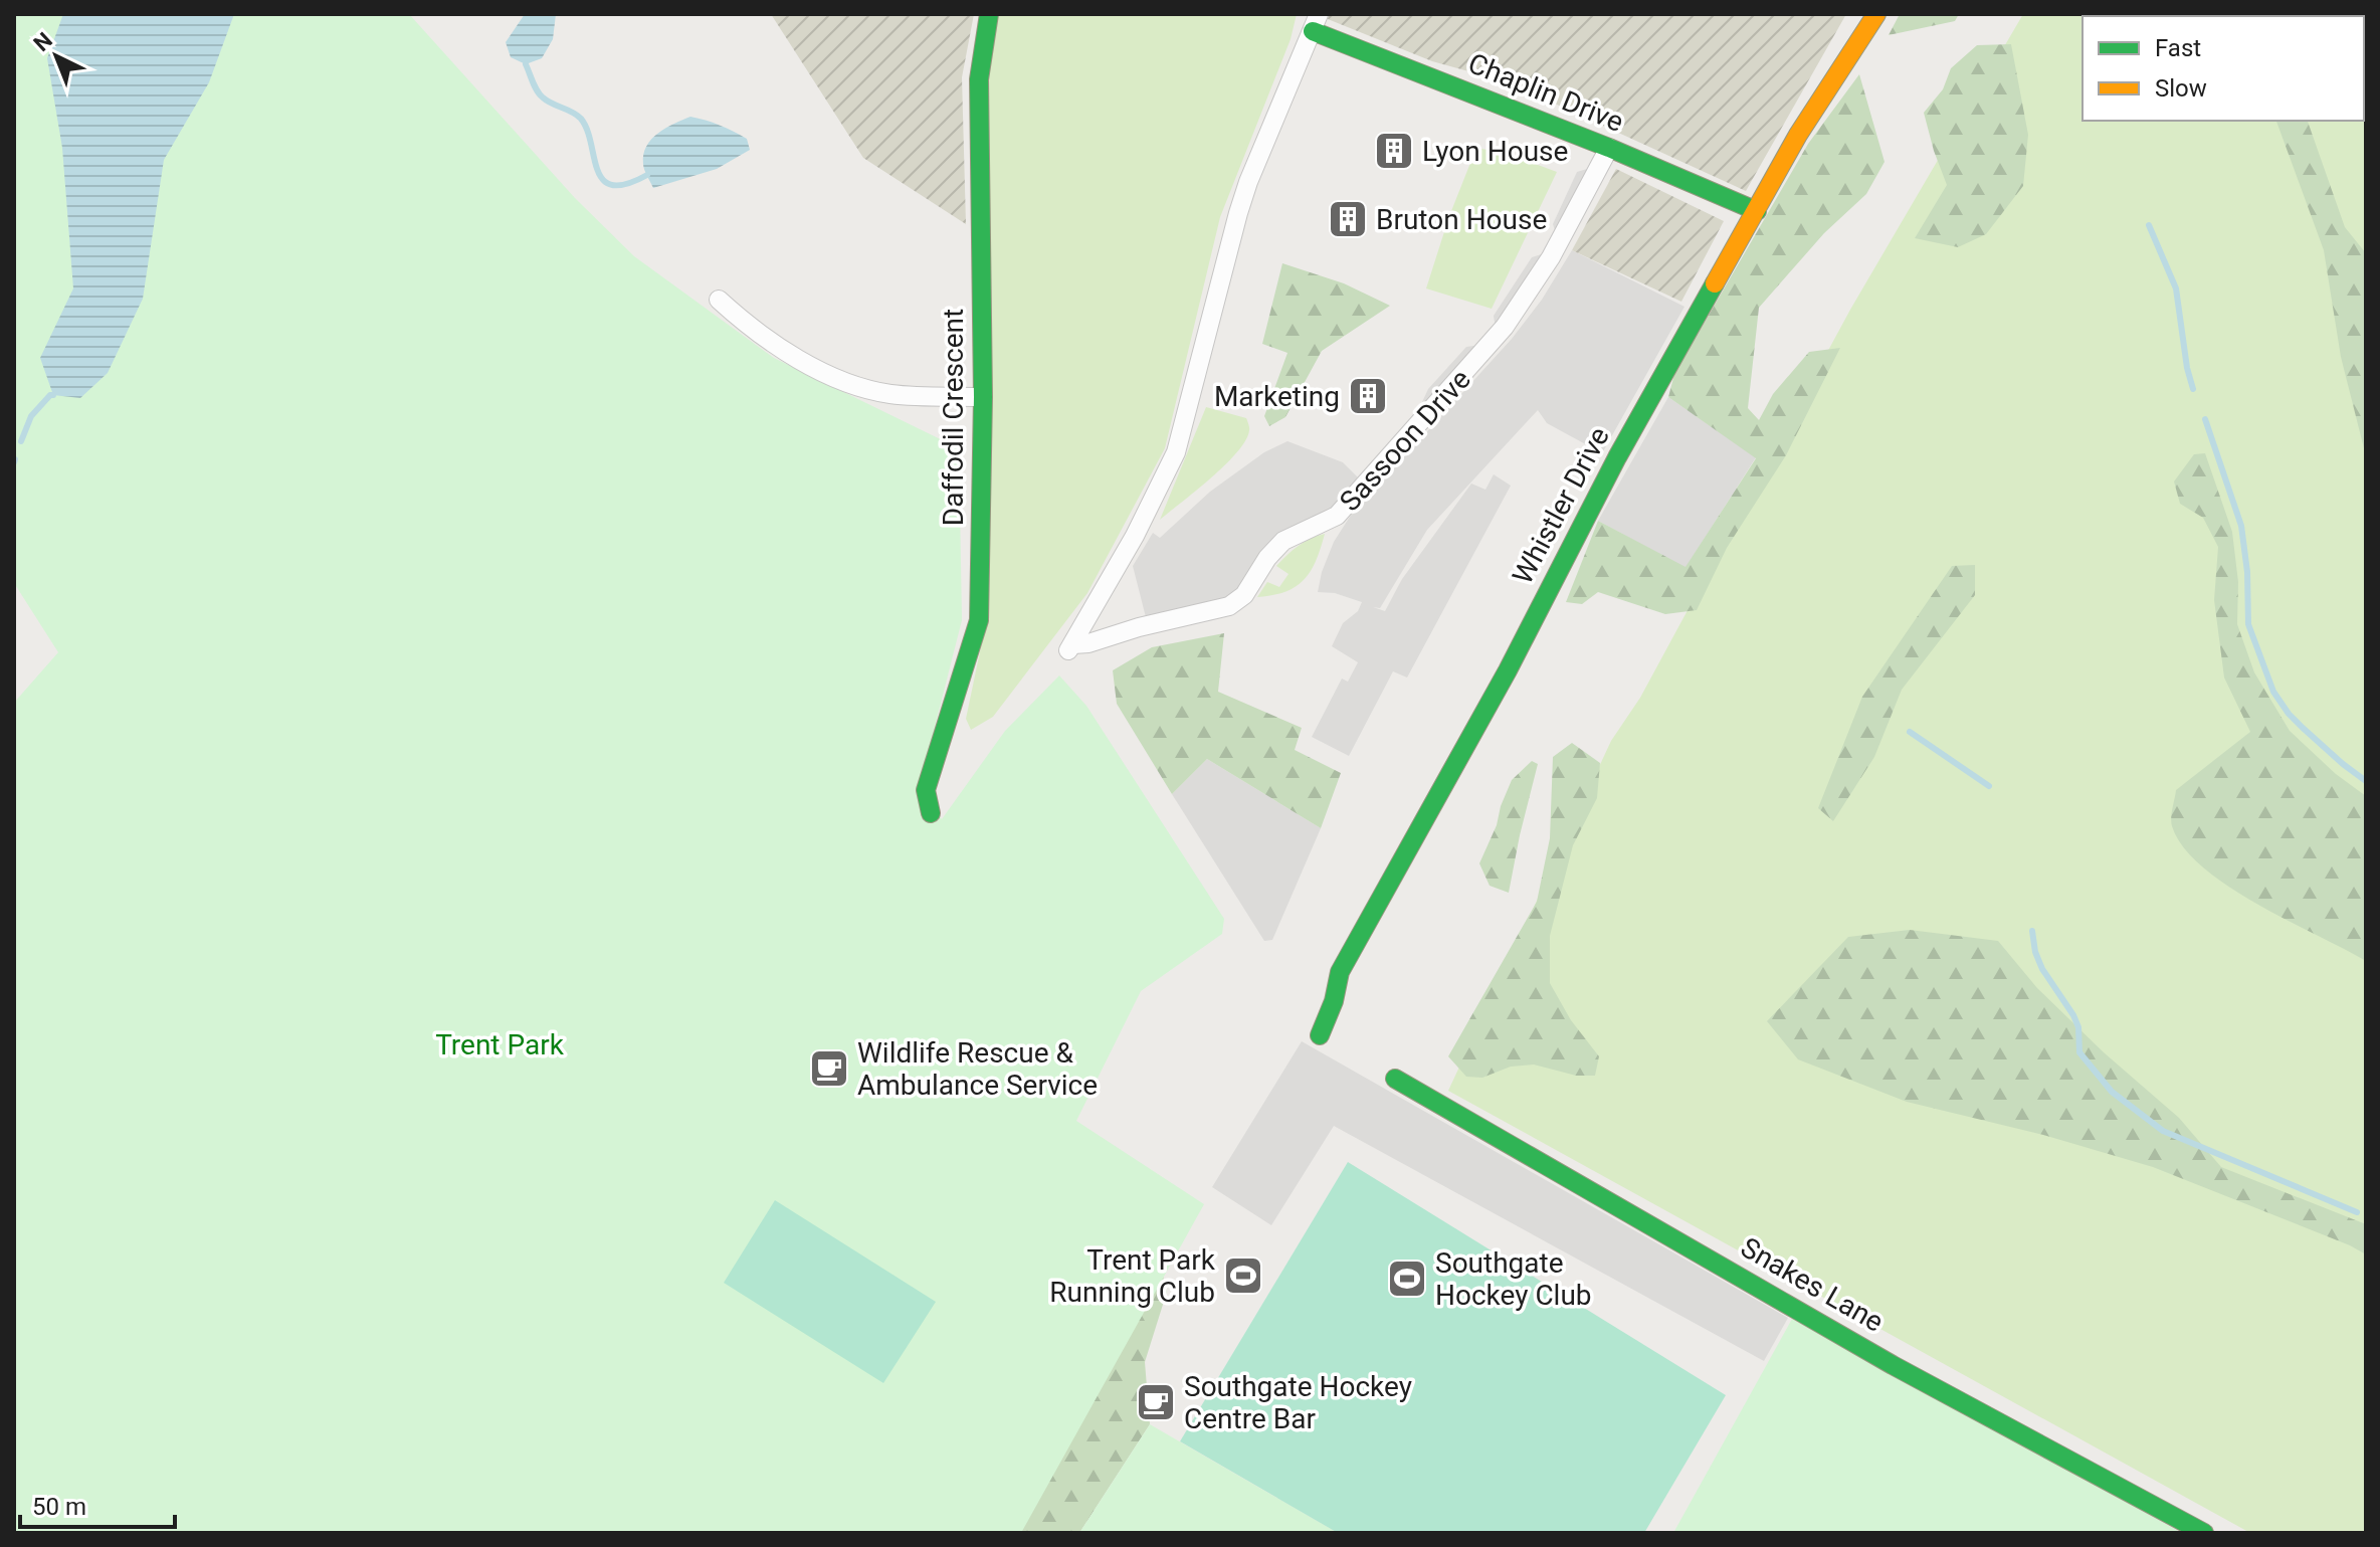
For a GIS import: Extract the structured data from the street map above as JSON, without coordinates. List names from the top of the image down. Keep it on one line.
{"streets":{"street":["Chaplin Drive","Daffodil Crescent","Sassoon Drive","Whistler Drive","Snakes Lane"]},"crossings":[["Chaplin Drive","Sassoon Drive"],["Chaplin Drive","Whistler Drive"]],"parks":["Trent Park"],"places":{"building":["Lyon House","Bruton House","Marketing"],"cafe":["Wildlife Rescue & Ambulance Service","Southgate Hockey Centre Bar"],"sports":["Trent Park Running Club","Southgate Hockey Club"]},"legend":["Fast","Slow"],"scale_bar":"50 m","north":"top left"}
